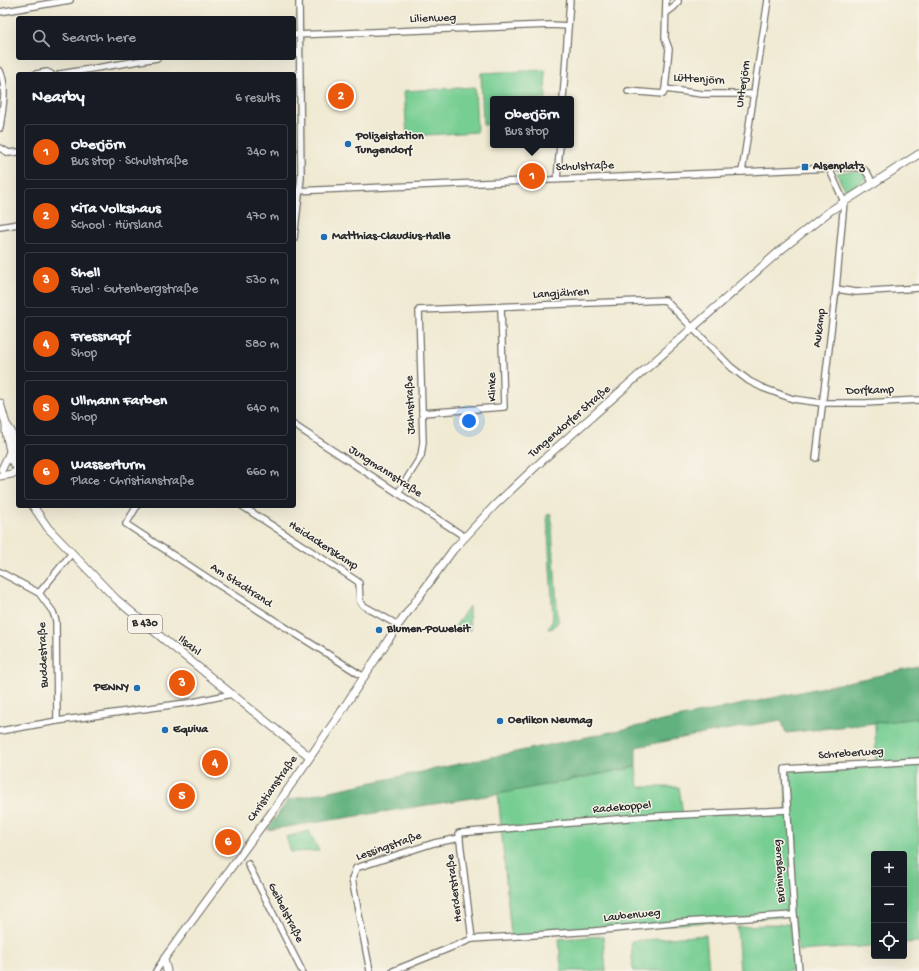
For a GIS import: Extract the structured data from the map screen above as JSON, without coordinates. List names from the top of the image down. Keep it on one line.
{"streets":{"main road":["Tungendorfer Straße","B 430","Ilsahl","Christianstraße"],"street":["Lilienweg","Lüttenjörn","Unterjörn","Schulstraße","Langjähren","Aukamp","Klinke","Dorfkamp","Jahnstraße","Jungmannstraße","Heidackerskamp","Am Stadtrand","Buddestraße","Schreberweg","Radekoppel","Lessingstraße","Brüningsweg","Herderstraße","Geibelstraße","Laubenweg"]},"crossings":[["Lüttenjörn","Unterjörn"],["Unterjörn","Schulstraße"],["Langjähren","Aukamp"],["Langjähren","Klinke"],["Langjähren","Dorfkamp"],["Langjähren","Jahnstraße"],["Langjähren","Tungendorfer Straße"],["Aukamp","Dorfkamp"],["Aukamp","Tungendorfer Straße"],["Klinke","Jahnstraße"],["Jahnstraße","Jungmannstraße"],["Tungendorfer Straße","Jungmannstraße"],["Tungendorfer Straße","Heidackerskamp"],["Tungendorfer Straße","Am Stadtrand"],["Tungendorfer Straße","Christianstraße"],["Ilsahl","Christianstraße"],["Schreberweg","Brüningsweg"],["Radekoppel","Lessingstraße"],["Radekoppel","Brüningsweg"],["Radekoppel","Herderstraße"],["Lessingstraße","Herderstraße"],["Brüningsweg","Laubenweg"],["Herderstraße","Laubenweg"]],"places":{"other":["Polizeistation Tungendorf","Matthias-Claudius-Halle","Blumen-Poweleit","PENNY","Oerlikon Neumag","Equiva"],"transit":["Alsenplatz"]},"page":{"search":"Search here","heading":["Nearby","6 results"],"pins":["2","1","3","4","5","6"],"popup":["Oberjörn","Bus stop"],"list":[{"mark":"1","name":"Oberjörn","note":"Bus stop · Schulstraße","value":"340 m"},{"mark":"2","name":"KiTa Volkshaus","note":"School · Hürsland","value":"470 m"},{"mark":"3","name":"Shell","note":"Fuel · Gutenbergstraße","value":"530 m"},{"mark":"4","name":"Fressnapf","note":"Shop","value":"580 m"},{"mark":"5","name":"Ullmann Farben","note":"Shop","value":"640 m"},{"mark":"6","name":"Wasserturm","note":"Place · Christianstraße","value":"660 m"}],"map_buttons":["+","−"]}}
